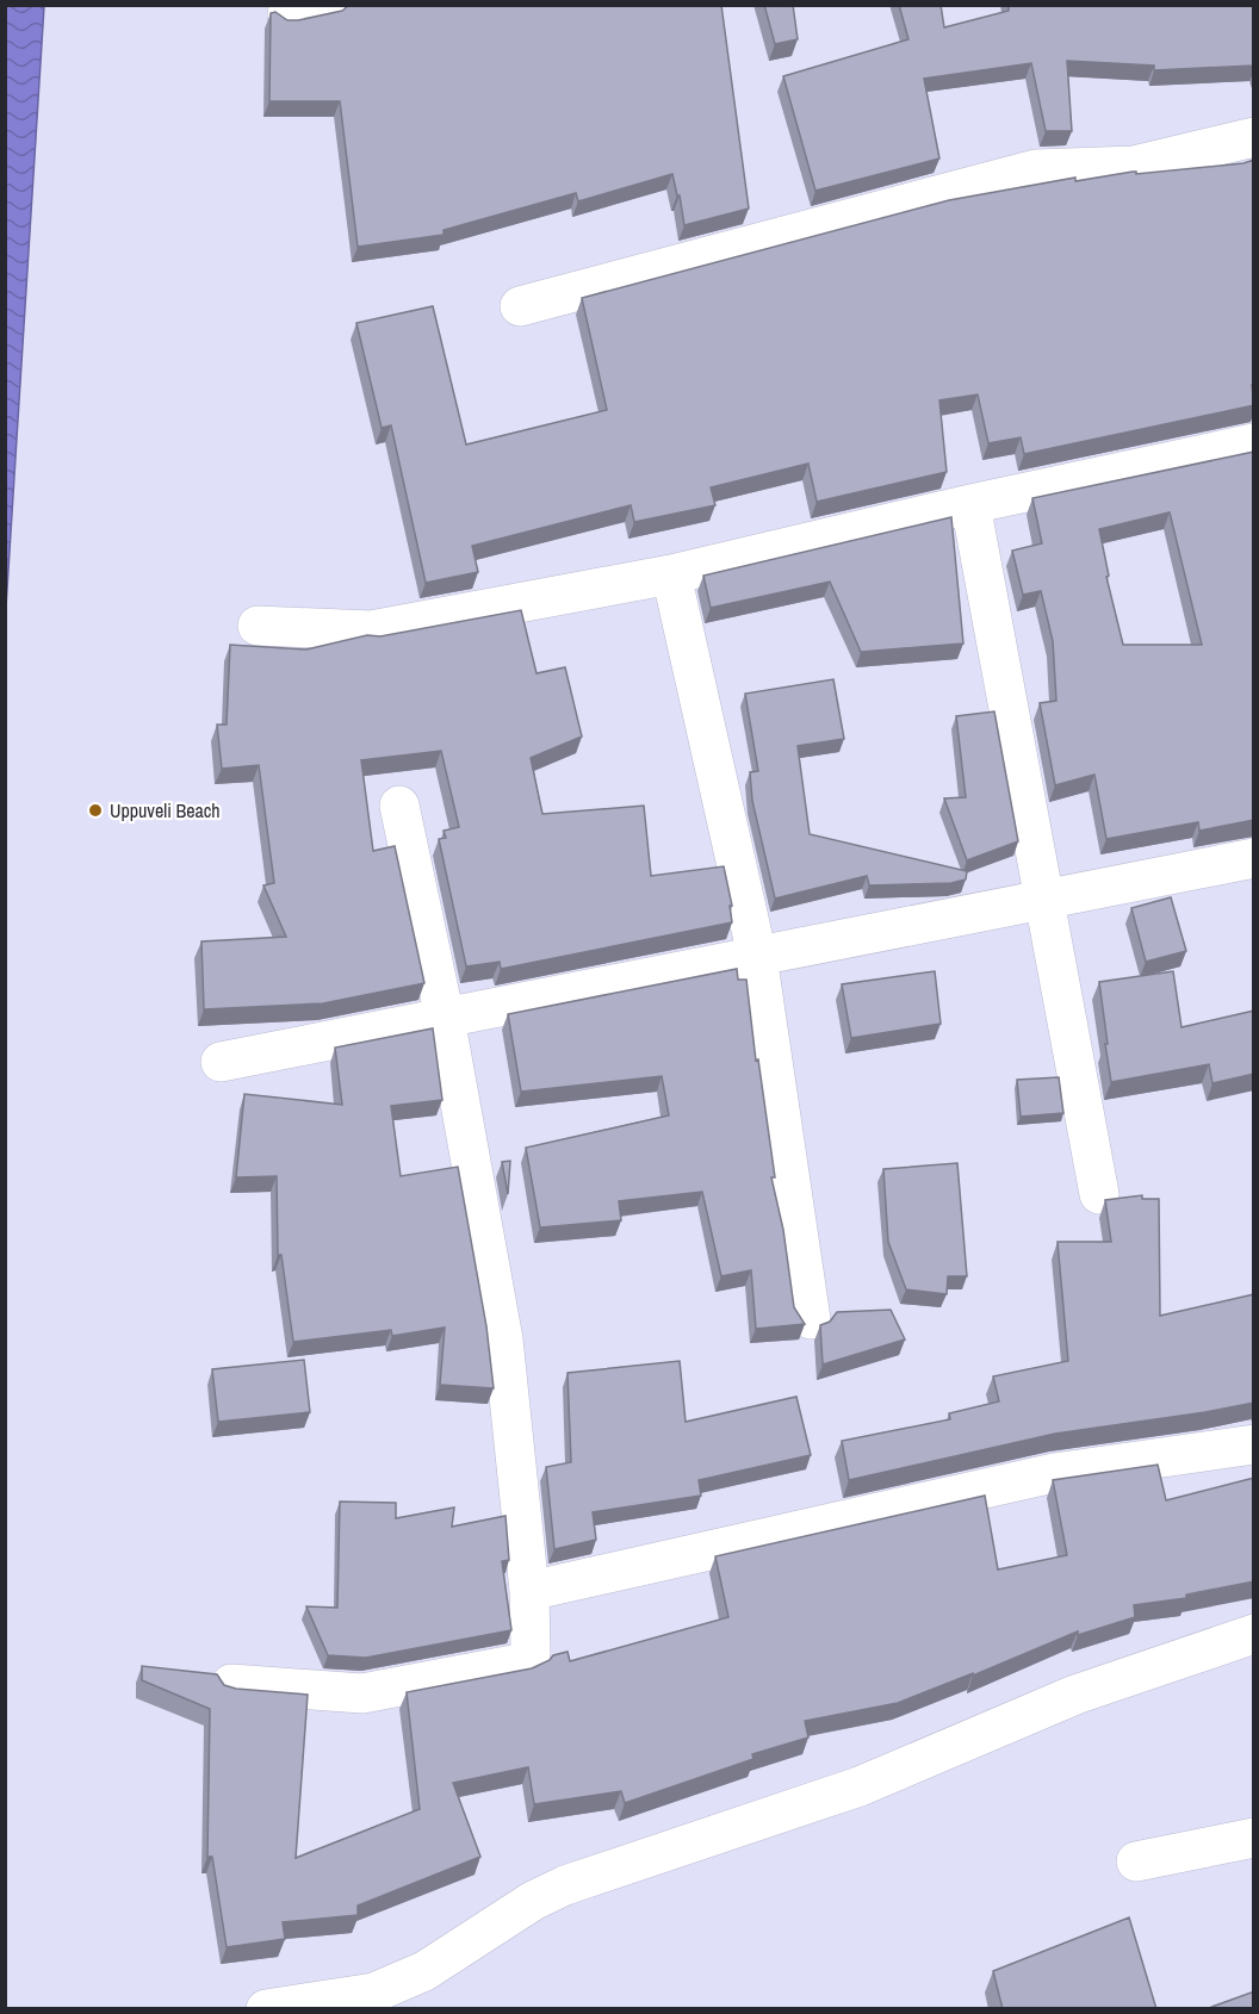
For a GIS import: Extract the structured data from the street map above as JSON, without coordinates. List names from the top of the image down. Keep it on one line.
{"places":["Uppuveli Beach"]}
